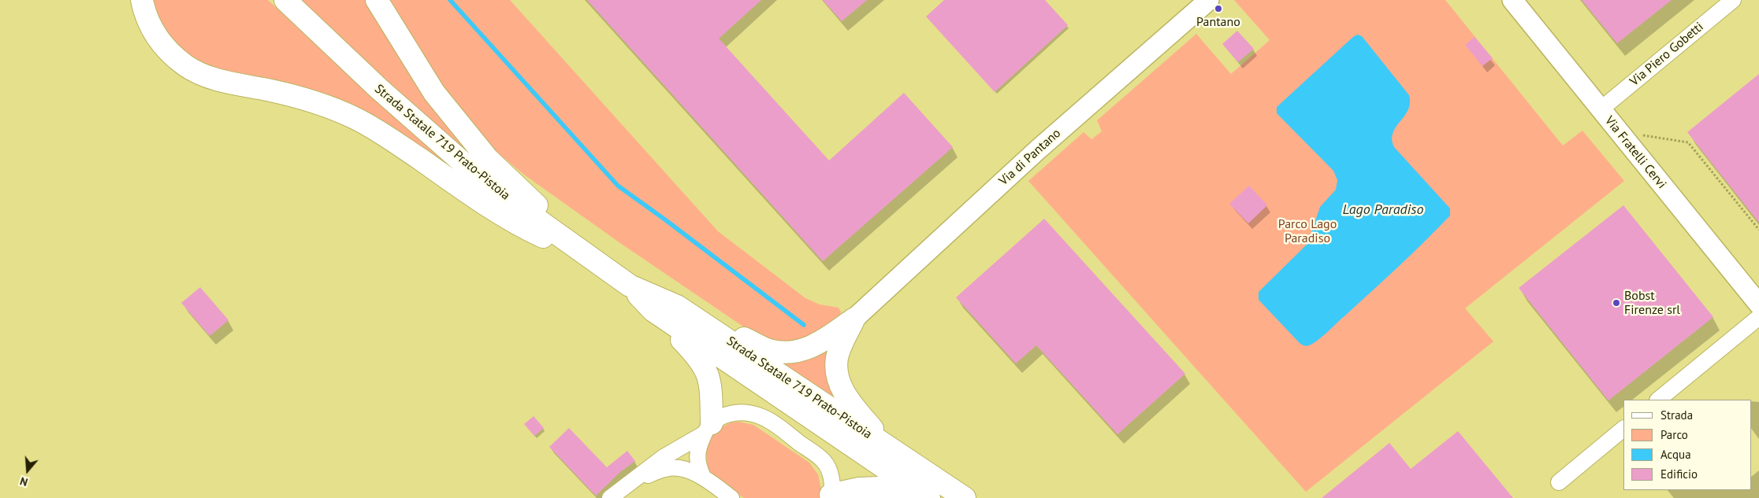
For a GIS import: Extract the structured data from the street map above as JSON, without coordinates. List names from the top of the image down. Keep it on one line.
{"streets":{"highway":["Strada Statale 719 Prato-Pistoia"],"street":["Via Piero Gobetti","Via Fratelli Cervi","Via di Pantano"]},"crossings":[["Via Piero Gobetti","Via Fratelli Cervi"]],"water":["Lago Paradiso"],"parks":["Parco Lago Paradiso"],"places":["Pantano","Bobst Firenze srl"],"legend":["Strada","Parco","Acqua","Edificio"],"north":"bottom"}
